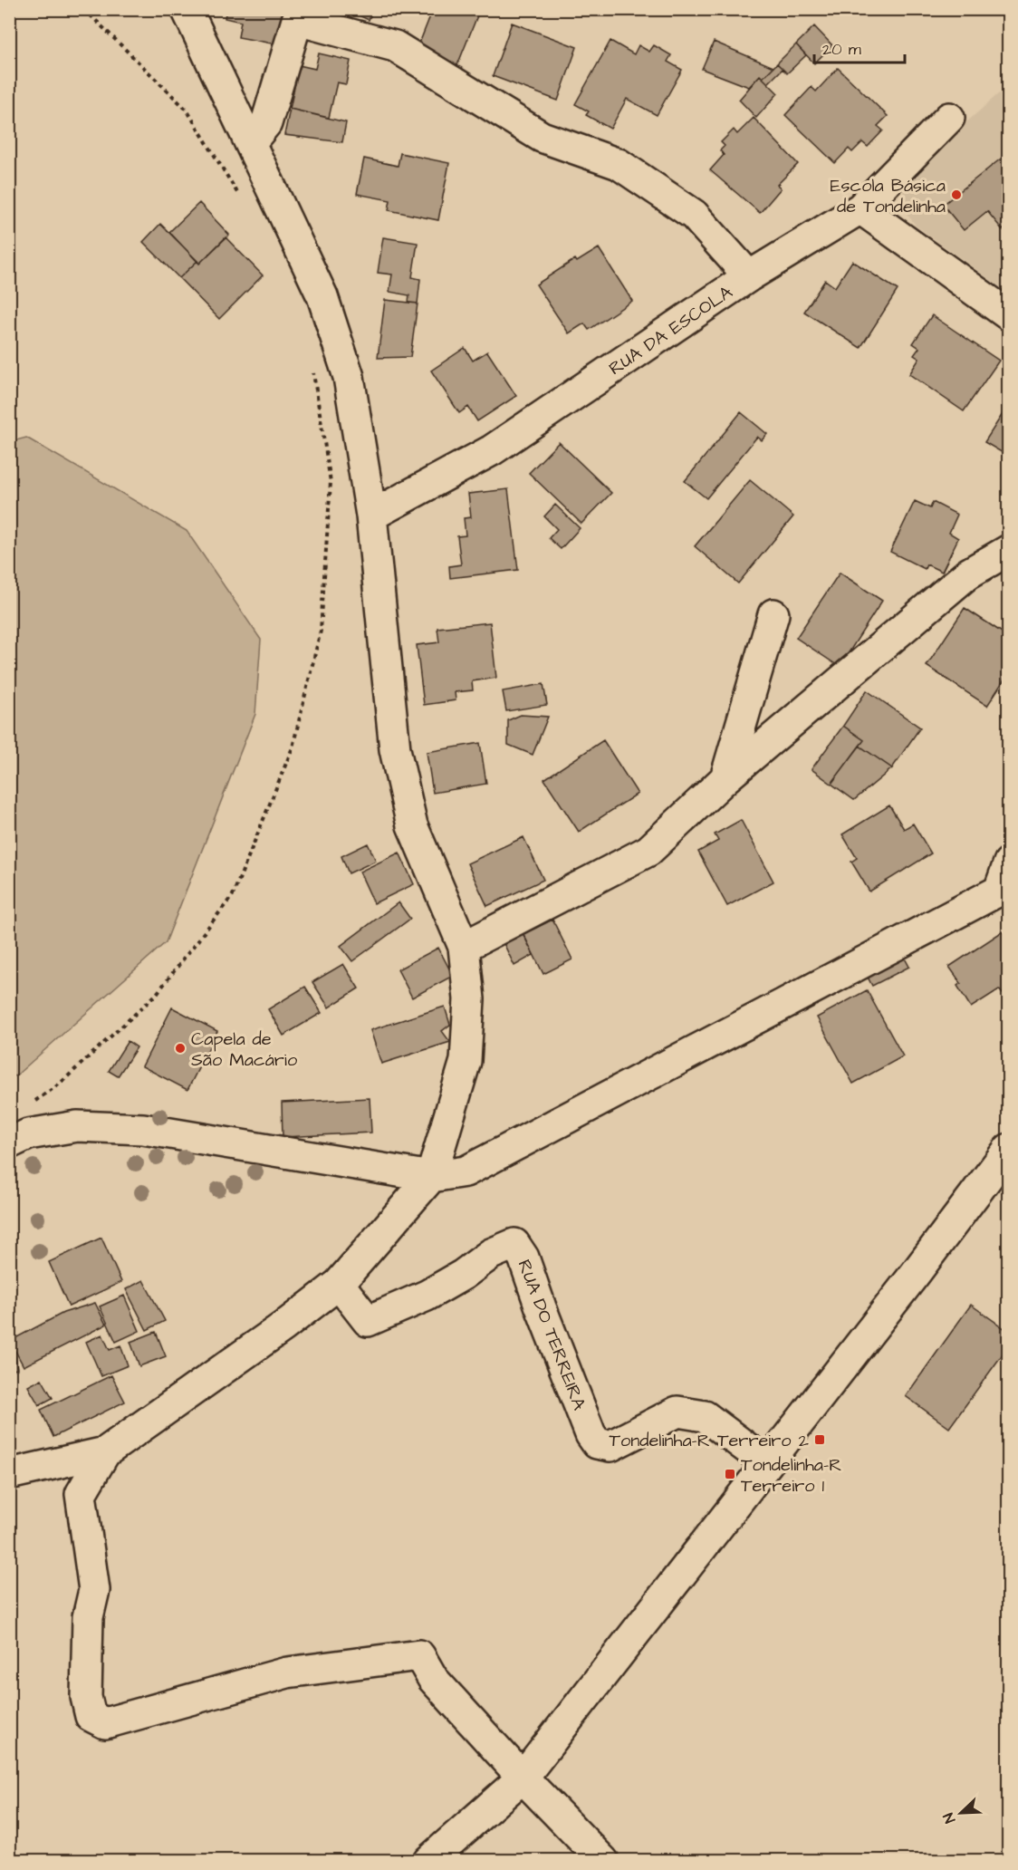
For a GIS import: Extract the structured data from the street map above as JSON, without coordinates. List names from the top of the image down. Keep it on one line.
{"streets":{"street":["RUA DA ESCOLA","RUA DO TERREIRA"]},"places":{"other":["Escola Básica de Tondelinha","Capela de São Macário"],"transit":["Tondelinha-R Terreiro 2","Tondelinha-R Terreiro 1"]},"scale_bar":"20 m","north":"bottom left"}
